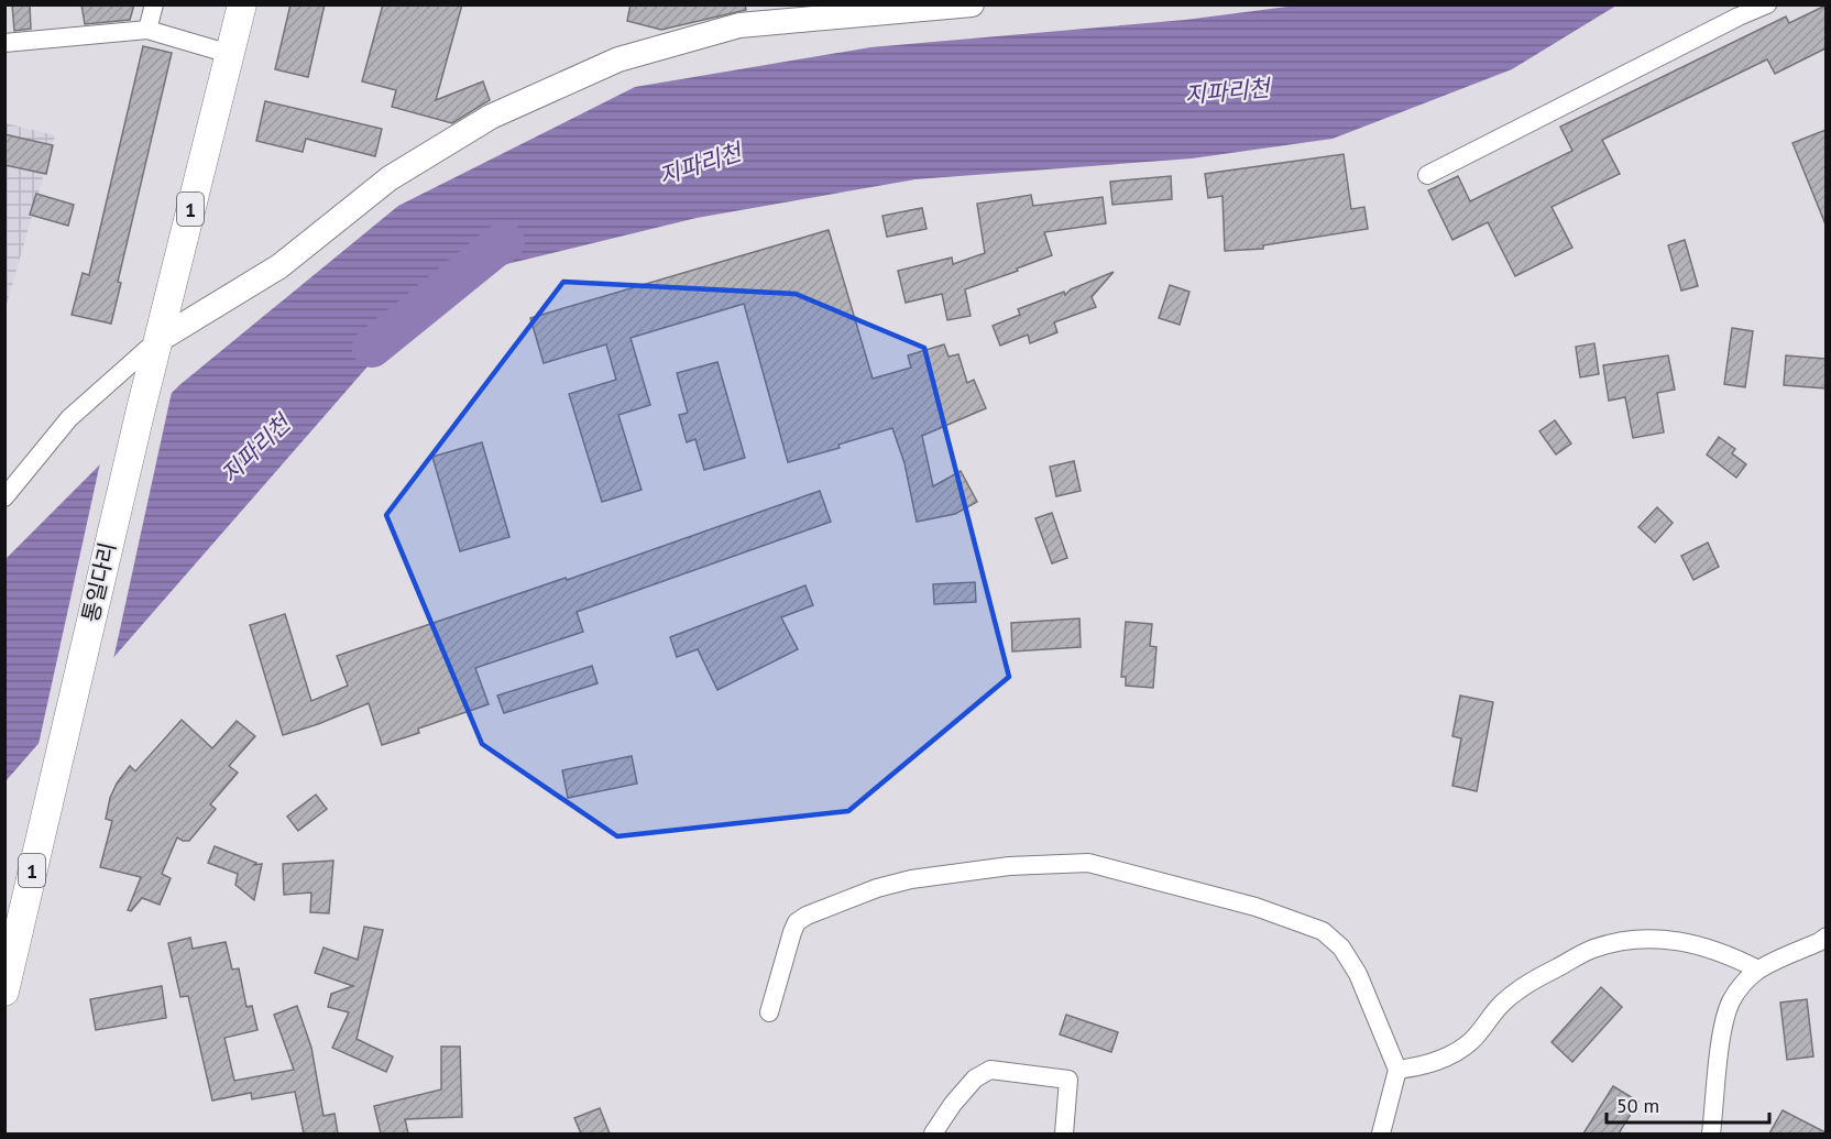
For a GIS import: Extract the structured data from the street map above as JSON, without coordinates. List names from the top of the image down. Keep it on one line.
{"streets":{"main road":["1","통일다리"]},"crossings":[["1","통일다리"]],"water":["지파리천"],"scale_bar":"50 m"}
